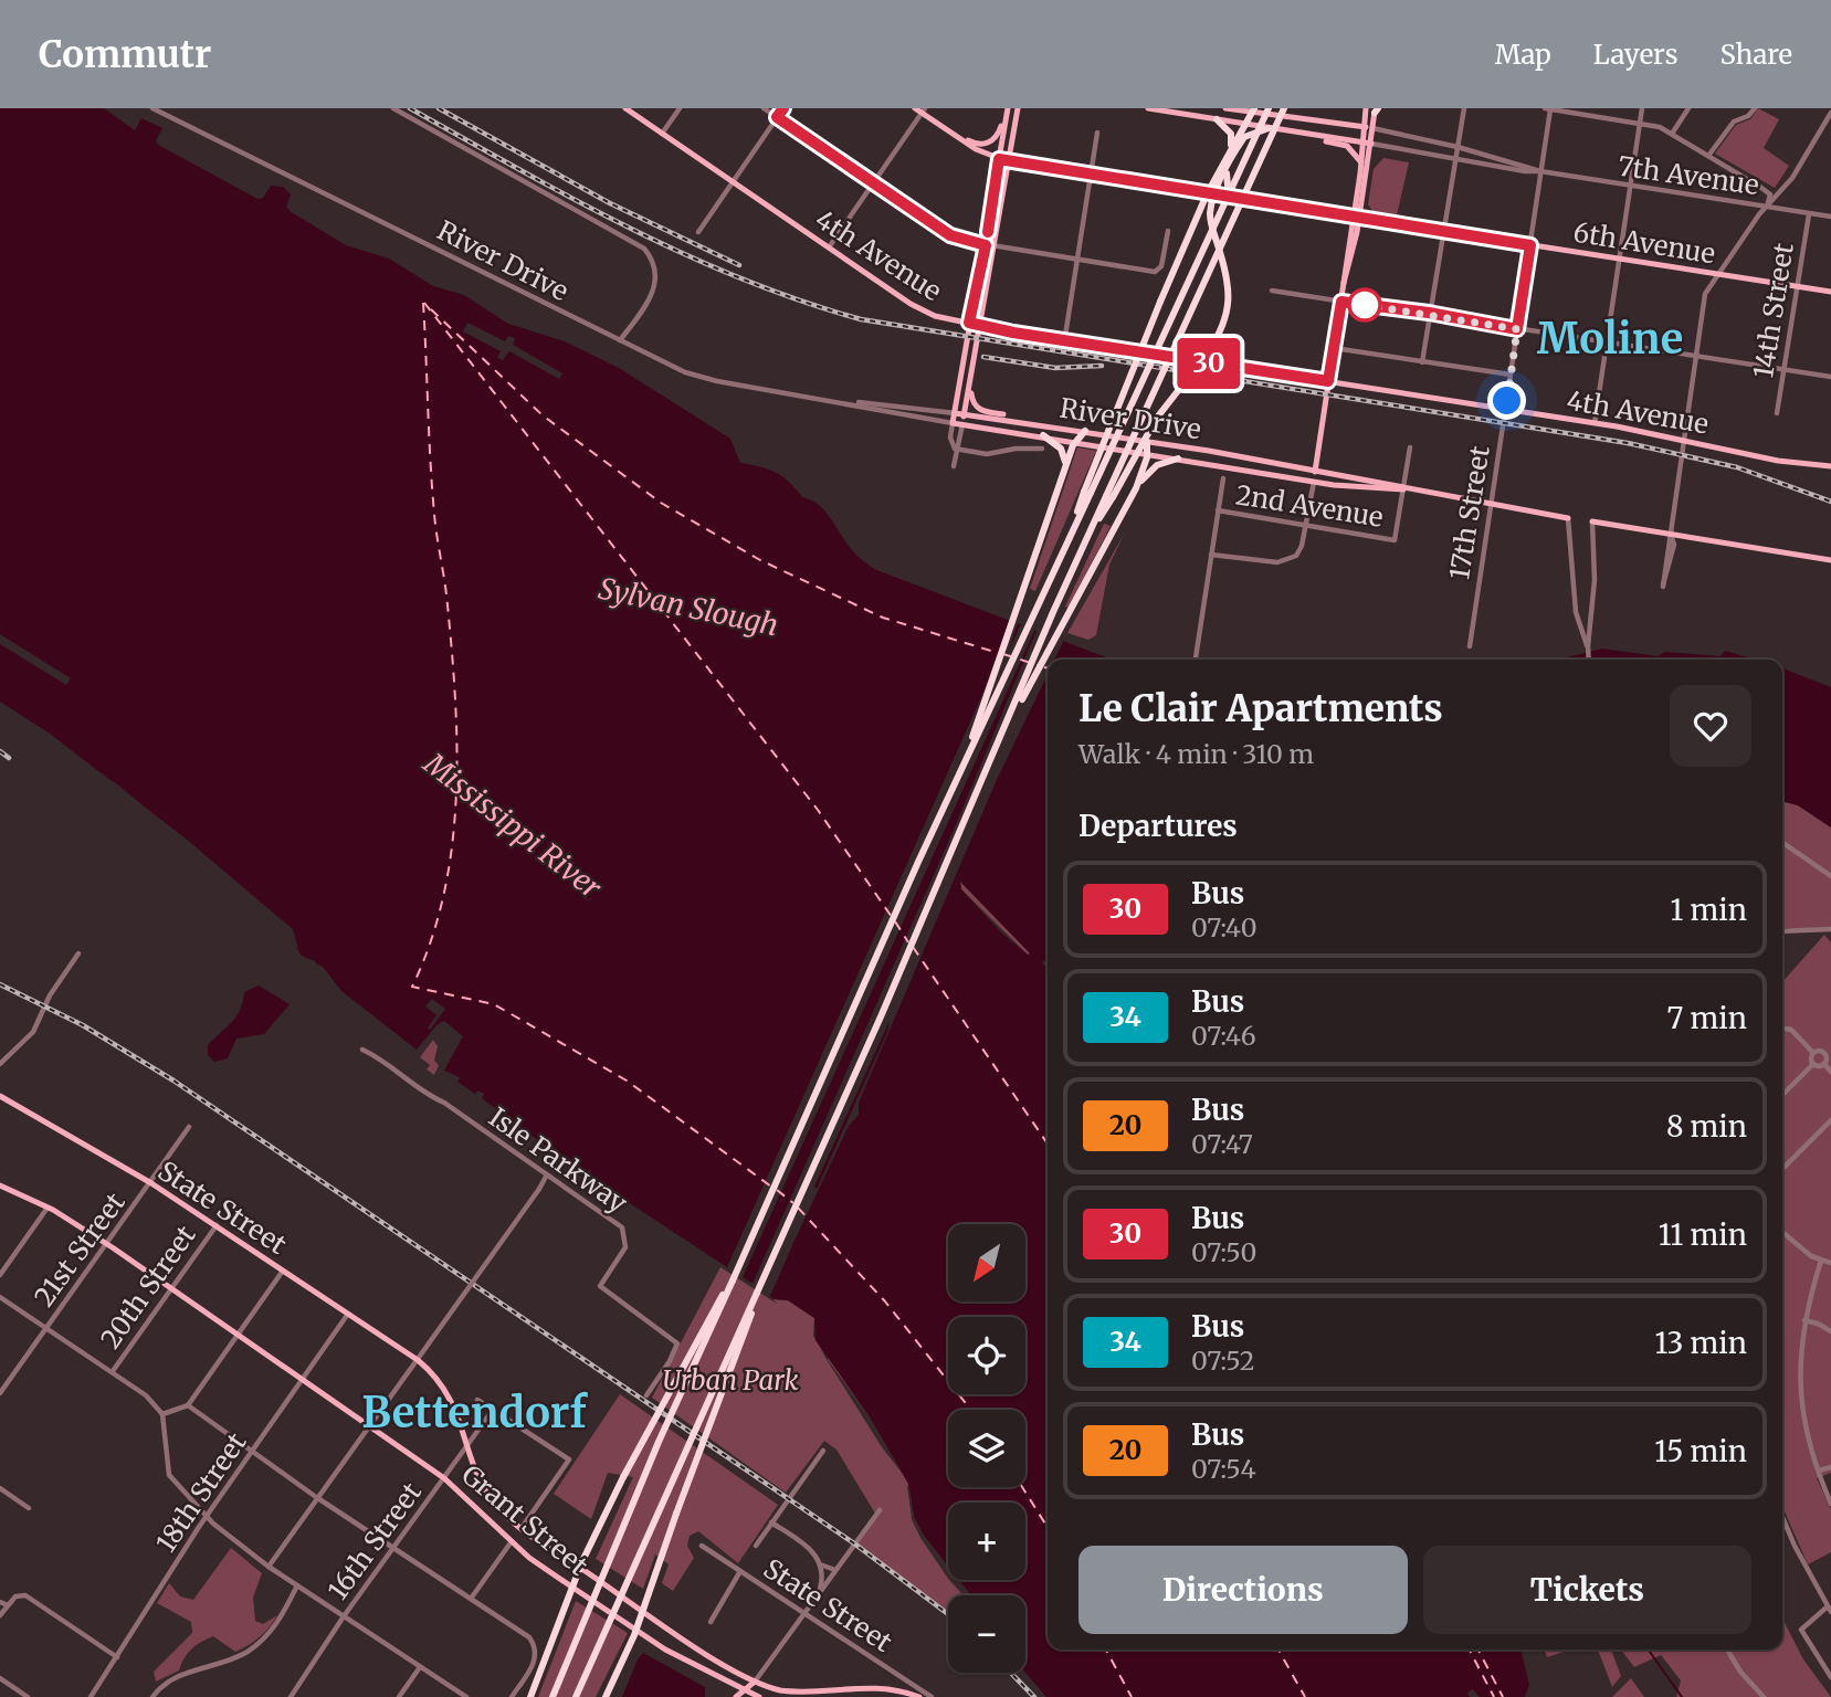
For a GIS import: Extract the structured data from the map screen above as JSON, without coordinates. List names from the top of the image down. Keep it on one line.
{"streets":{"main road":["7th Avenue","6th Avenue","4th Avenue","River Drive","State Street","Grant Street"],"street":["14th Street","2nd Avenue","17th Street","Isle Parkway","21st Street","20th Street","18th Street","16th Street"]},"crossings":[["7th Avenue","14th Street"],["7th Avenue","17th Street"],["6th Avenue","14th Street"],["6th Avenue","17th Street"],["4th Avenue","17th Street"],["River Drive","2nd Avenue"],["River Drive","17th Street"],["State Street","21st Street"],["State Street","20th Street"],["State Street","18th Street"],["State Street","Grant Street"],["State Street","16th Street"],["21st Street","Grant Street"],["20th Street","Grant Street"],["18th Street","Grant Street"],["Grant Street","16th Street"]],"districts":["Moline","Bettendorf"],"water":["Sylvan Slough","Mississippi River"],"parks":["Urban Park"],"lines":["bus line 30"],"north":"bottom left","page":{"header":"Commutr","nav":["Map","Layers","Share"],"on_map":"30","heading":[["Le Clair Apartments","Walk · 4 min · 310 m"],"Departures"],"list":[{"mark":"30","name":"Bus","note":"07:40","value":"1 min"},{"mark":"34","name":"Bus","note":"07:46","value":"7 min"},{"mark":"20","name":"Bus","note":"07:47","value":"8 min"},{"mark":"30","name":"Bus","note":"07:50","value":"11 min"},{"mark":"34","name":"Bus","note":"07:52","value":"13 min"},{"mark":"20","name":"Bus","note":"07:54","value":"15 min"}],"map_buttons":["+","−"],"buttons":["Directions","Tickets"]}}
